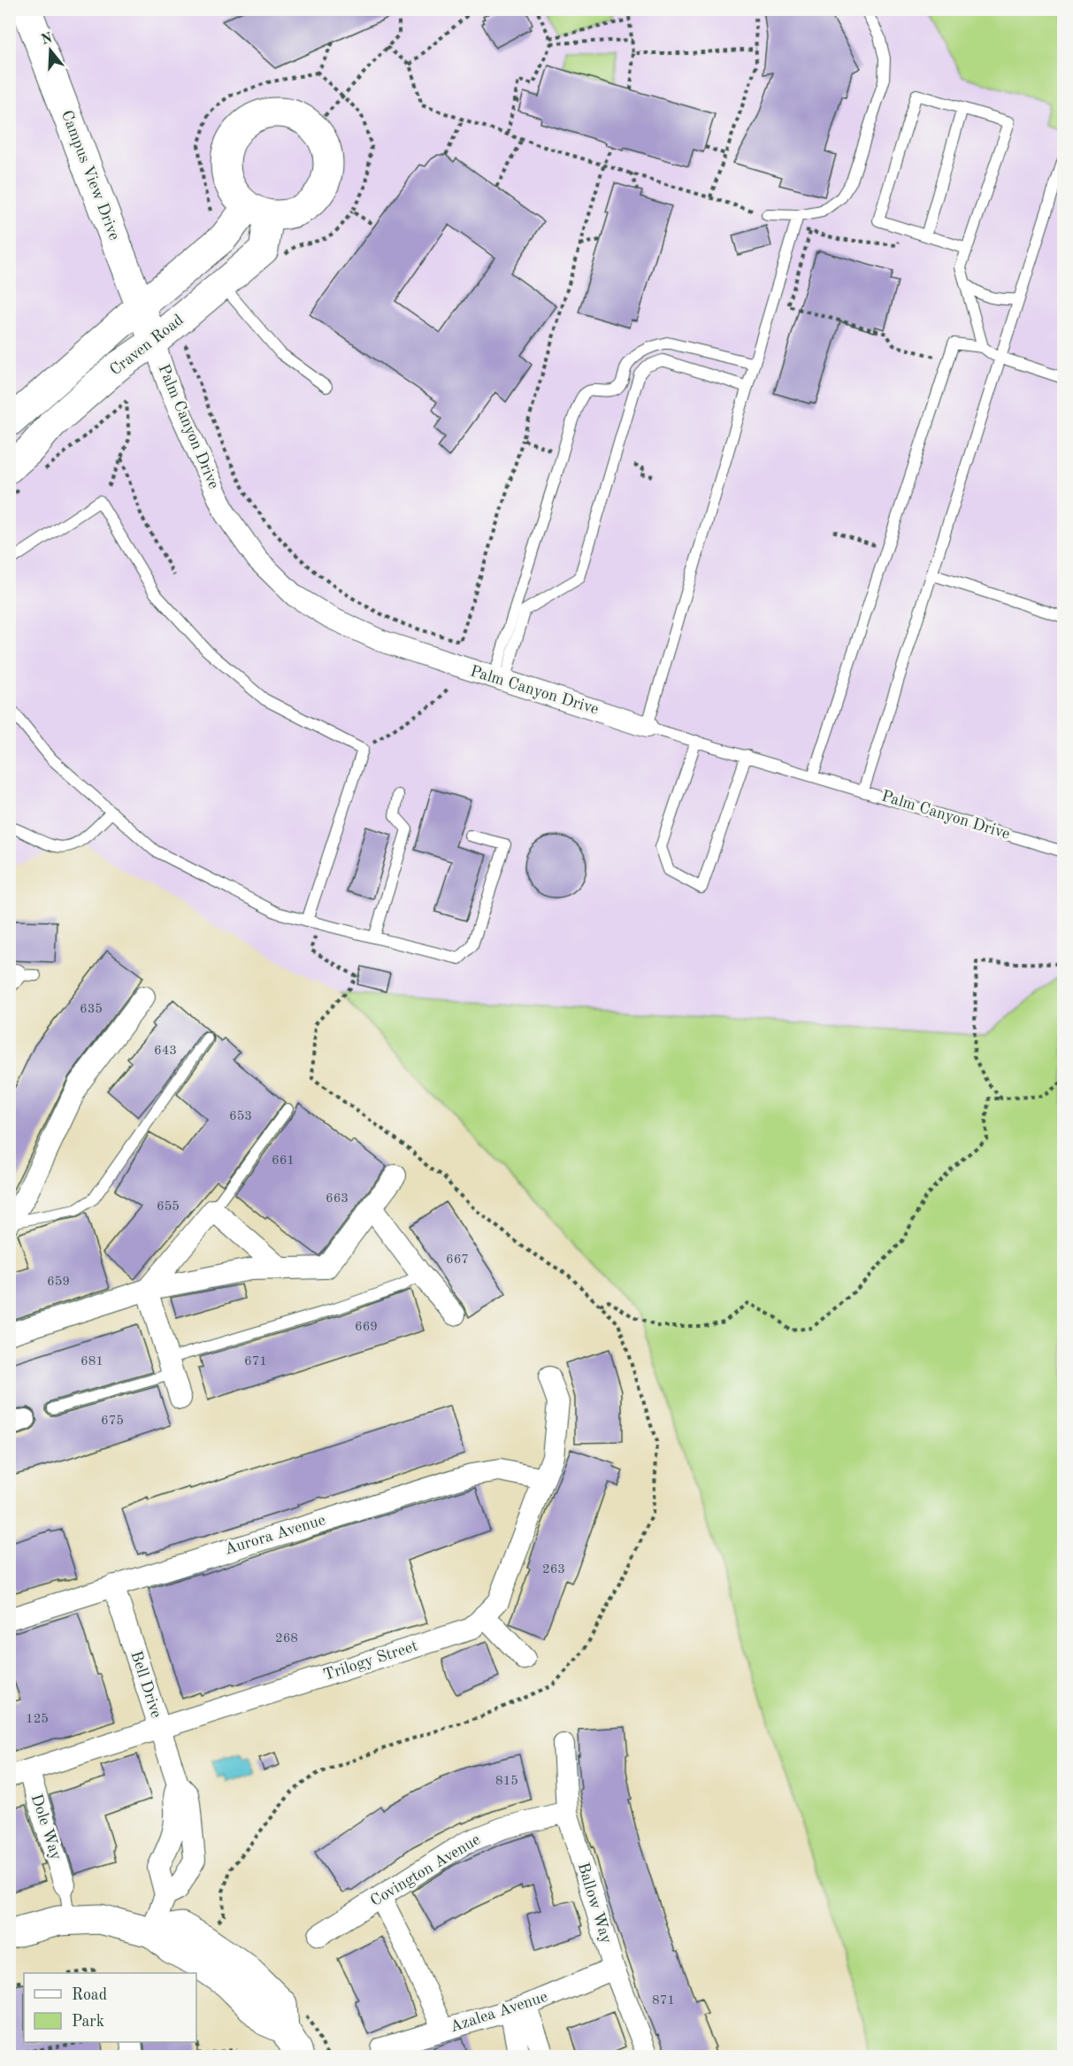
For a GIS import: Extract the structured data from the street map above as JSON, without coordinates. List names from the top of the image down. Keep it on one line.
{"streets":{"main road":["Campus View Drive","Craven Road"],"street":["Palm Canyon Drive","Aurora Avenue","Trilogy Street","Bell Drive","Dole Way","Covington Avenue","Ballow Way","Azalea Avenue"]},"crossings":[["Campus View Drive","Craven Road"],["Campus View Drive","Palm Canyon Drive"],["Craven Road","Palm Canyon Drive"],["Aurora Avenue","Trilogy Street"],["Aurora Avenue","Bell Drive"],["Trilogy Street","Bell Drive"],["Trilogy Street","Dole Way"],["Covington Avenue","Ballow Way"],["Ballow Way","Azalea Avenue"]],"house_numbers":["635","643","653","661","663","655","667","659","669","681","671","675","263","268","125","815","871"],"legend":["Road","Park"],"north":"top"}
